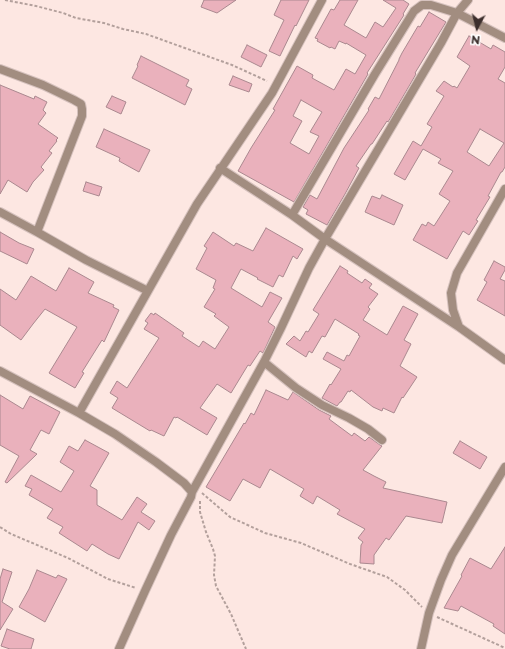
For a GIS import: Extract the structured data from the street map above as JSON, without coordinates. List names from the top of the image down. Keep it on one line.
{"north":"bottom"}
